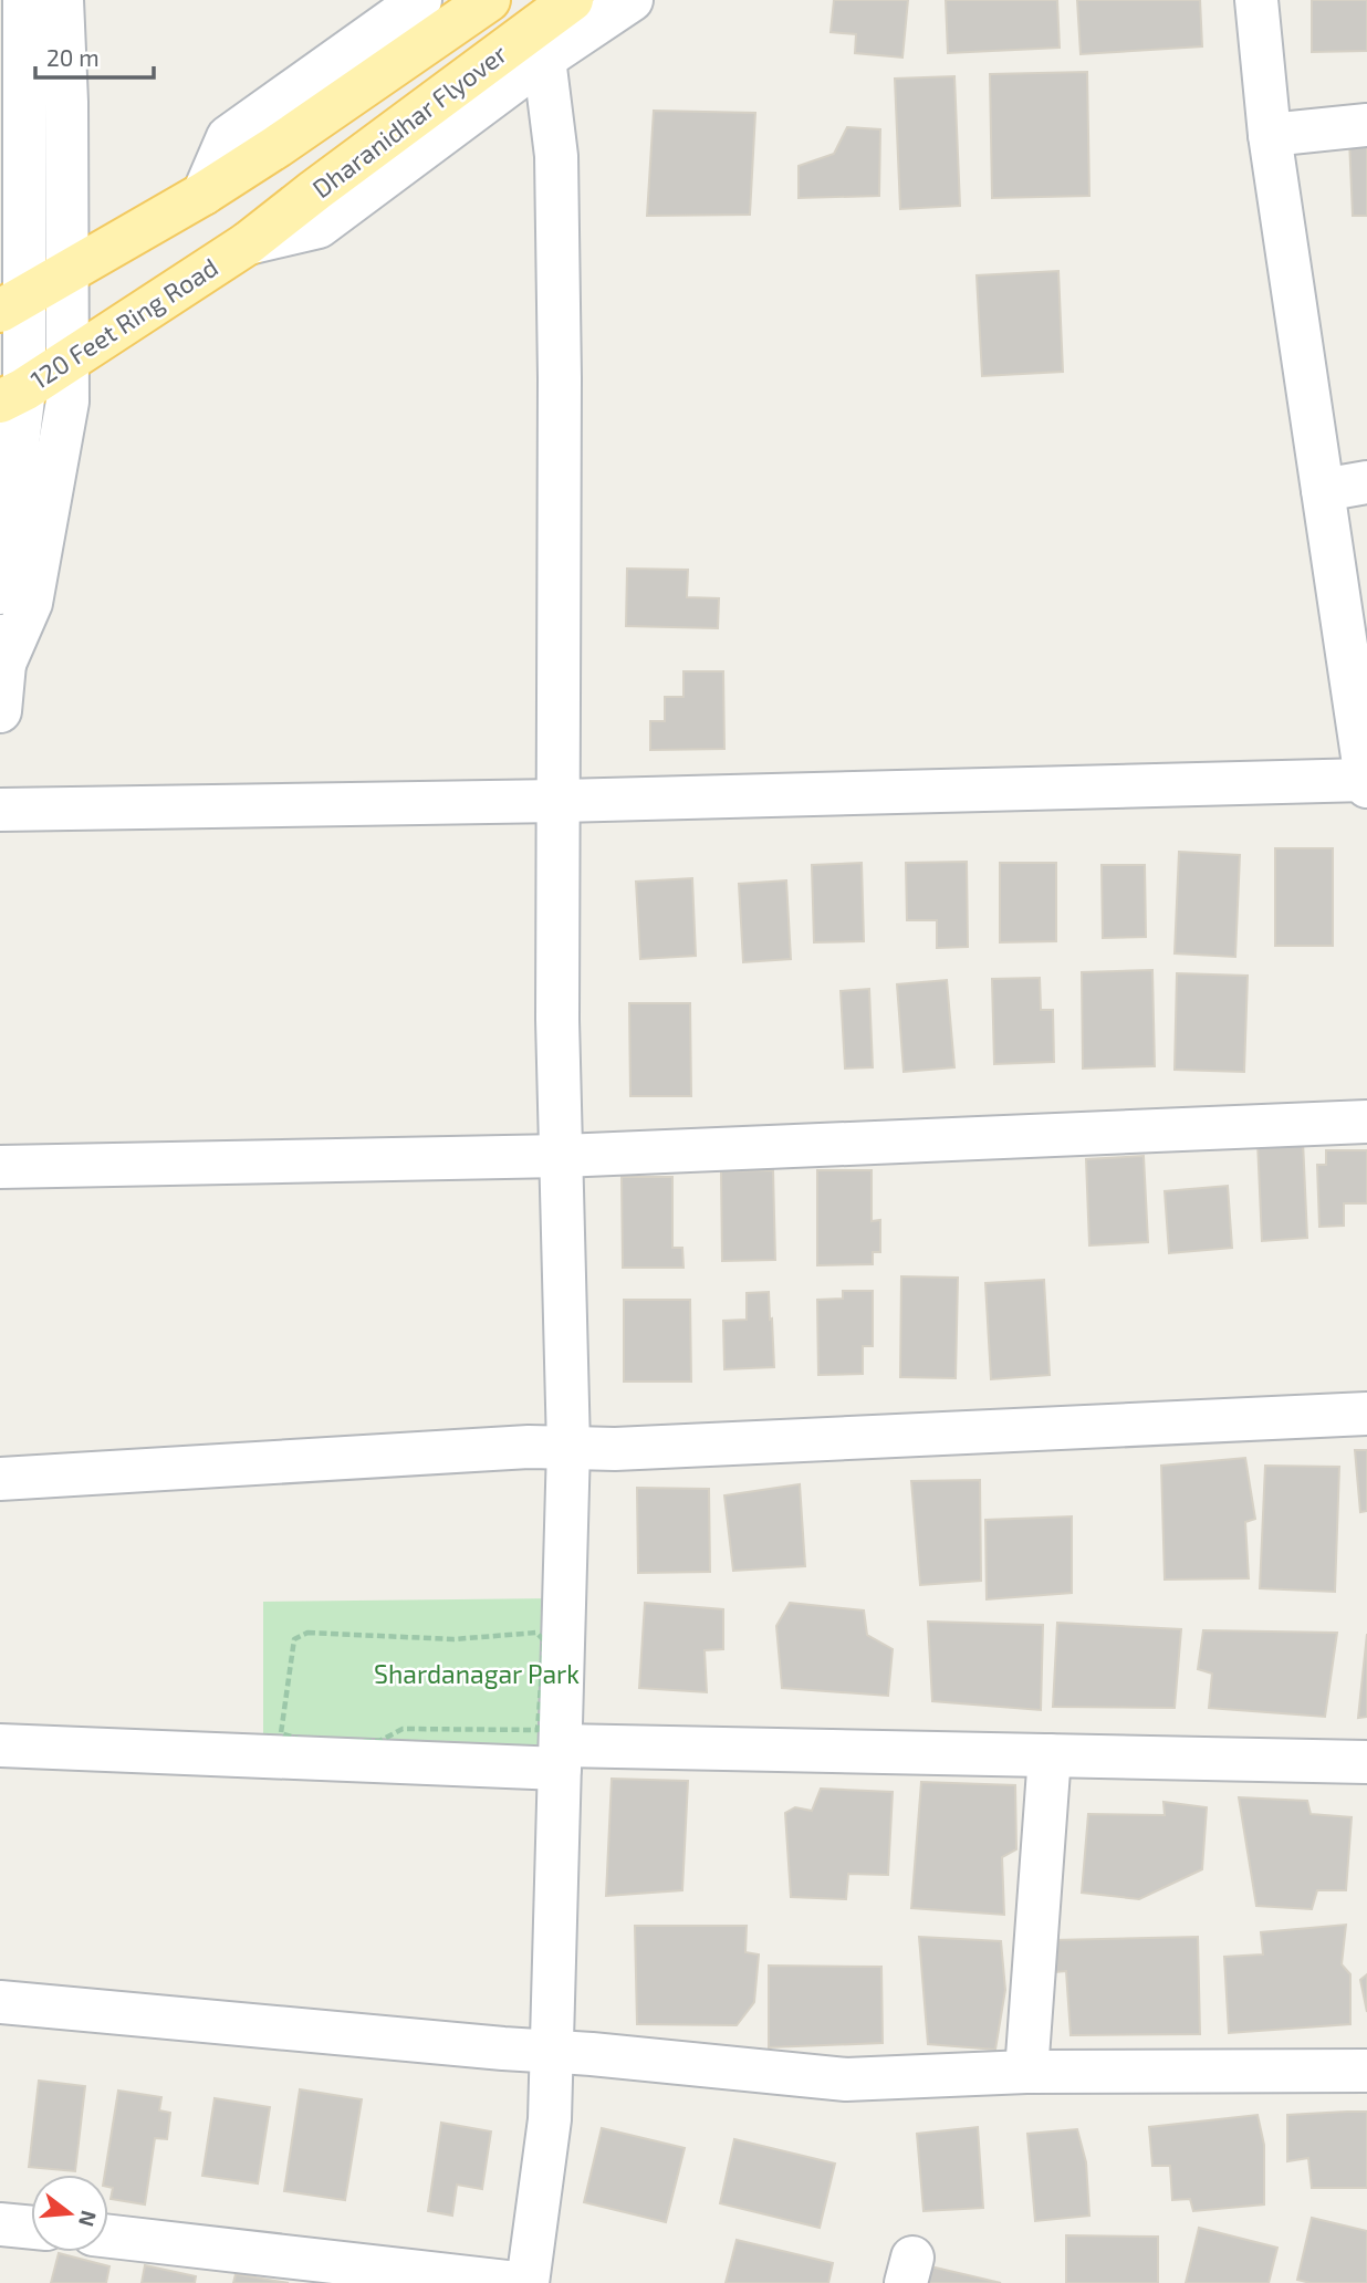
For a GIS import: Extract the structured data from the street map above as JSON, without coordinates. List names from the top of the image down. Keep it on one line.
{"streets":{"main road":["Dharanidhar Flyover","120 Feet Ring Road"]},"crossings":[["Dharanidhar Flyover","120 Feet Ring Road"]],"parks":["Shardanagar Park"],"scale_bar":"20 m","north":"right"}
